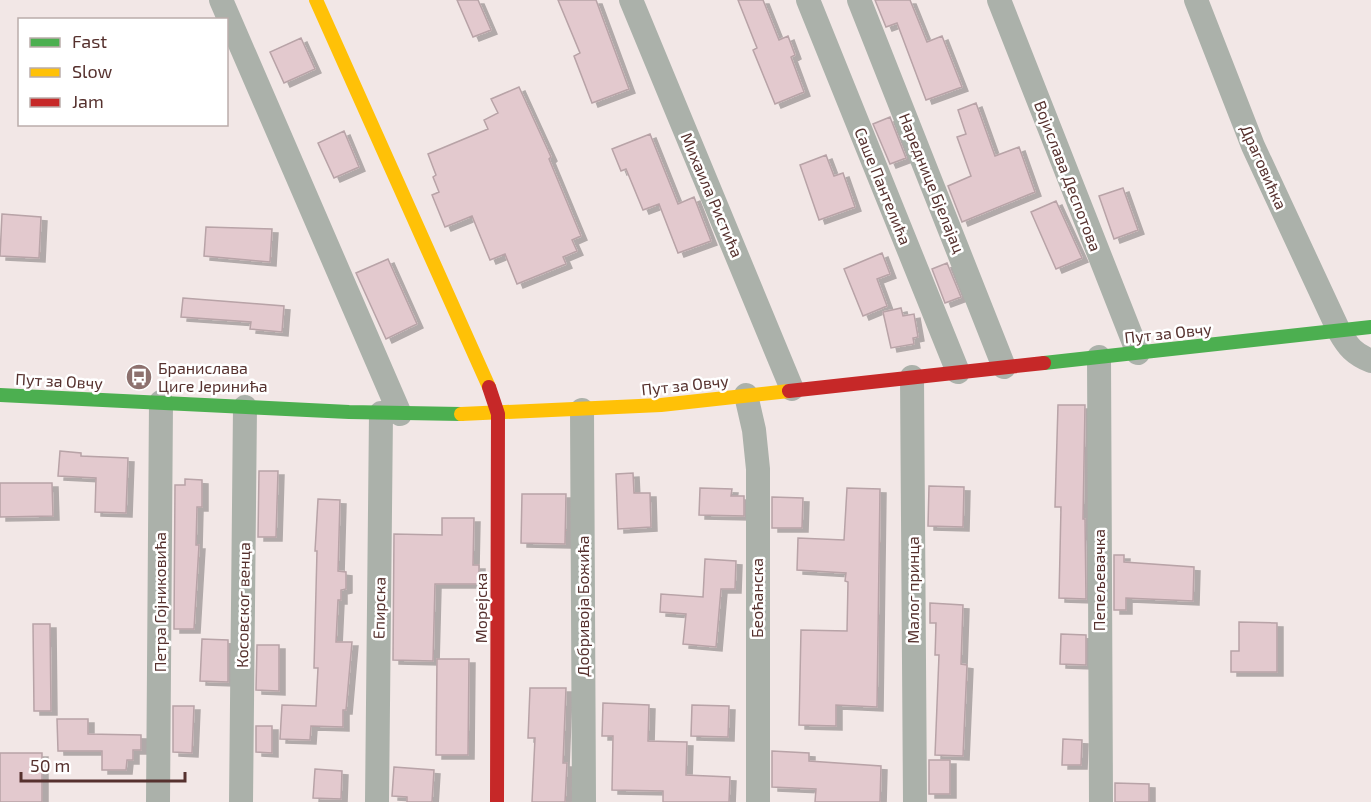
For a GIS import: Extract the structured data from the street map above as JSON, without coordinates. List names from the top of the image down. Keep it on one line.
{"streets":{"street":["Драговићка","Војислава Деспотова","Нареднице Бјелајац","Саше Пантелића","Михаила Ристића","Пут за Овчу","Пепељевачка","Малог принца","Беоћанска","Петра Гојниковића","Косовског венца","Добривоја Божића","Епирска","Морејска"]},"crossings":[["Драговићка","Пут за Овчу"],["Војислава Деспотова","Пут за Овчу"],["Нареднице Бјелајац","Пут за Овчу"],["Саше Пантелића","Пут за Овчу"],["Михаила Ристића","Пут за Овчу"],["Пут за Овчу","Пепељевачка"],["Пут за Овчу","Малог принца"],["Пут за Овчу","Беоћанска"],["Пут за Овчу","Петра Гојниковића"],["Пут за Овчу","Косовског венца"],["Пут за Овчу","Добривоја Божића"],["Пут за Овчу","Епирска"],["Пут за Овчу","Морејска"]],"places":{"bus stop":["Бранислава Циге Јеринића"]},"legend":["Fast","Slow","Jam"],"scale_bar":"50 m"}
